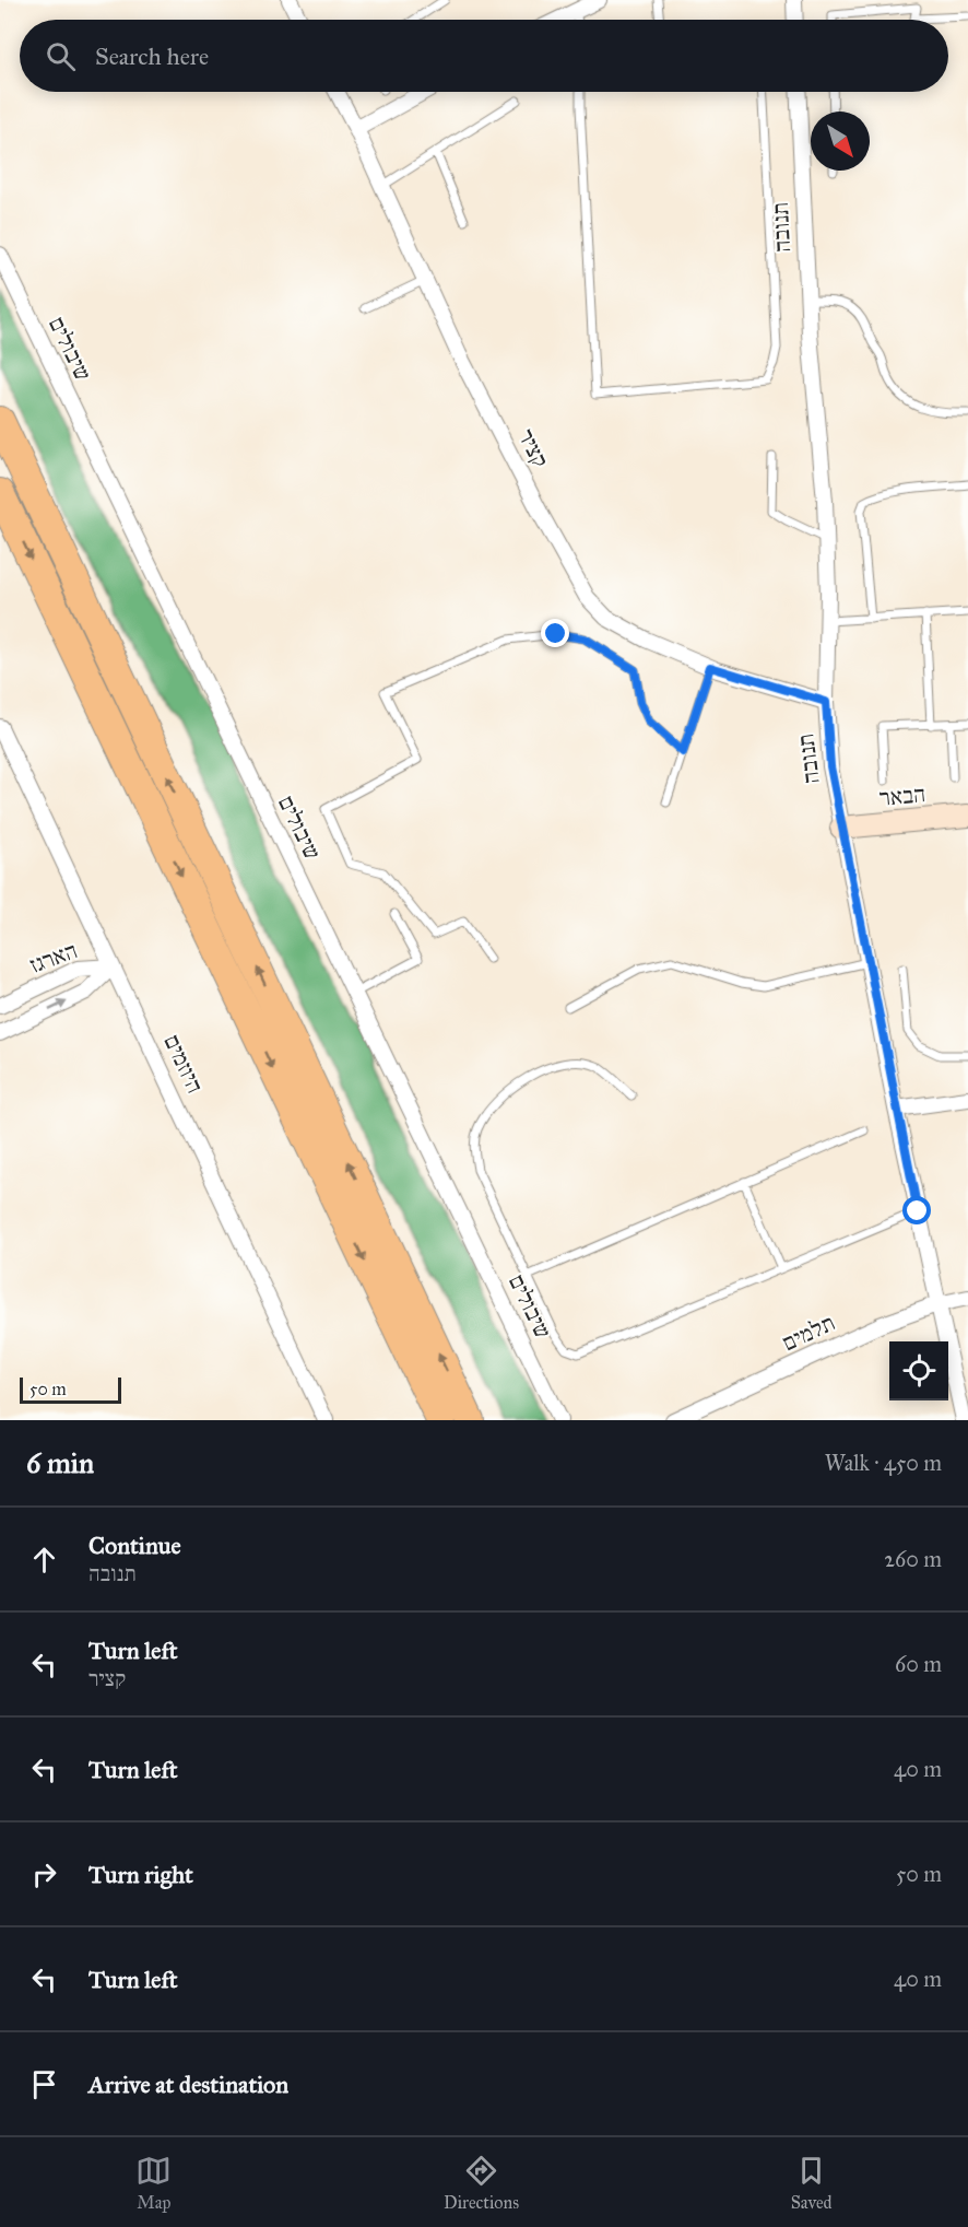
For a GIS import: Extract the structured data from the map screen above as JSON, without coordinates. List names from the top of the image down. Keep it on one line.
{"streets":{"street":["תנובה","שיבולים","קציר","הבאר","הארגז","היוזמים","תלמים"]},"crossings":[["תנובה","קציר"],["תנובה","הבאר"],["תנובה","תלמים"],["הארגז","היוזמים"]],"scale_bar":"50 m","north":"bottom right","page":{"search":"Search here","scale":"50 m","heading":["6 min","Walk · 450 m"],"list":[["Continue","תנובה","260 m"],["Turn left","קציר","60 m"],["Turn left","40 m"],["Turn right","50 m"],["Turn left","40 m"],"Arrive at destination"],"nav":["Map","Directions","Saved"]}}
